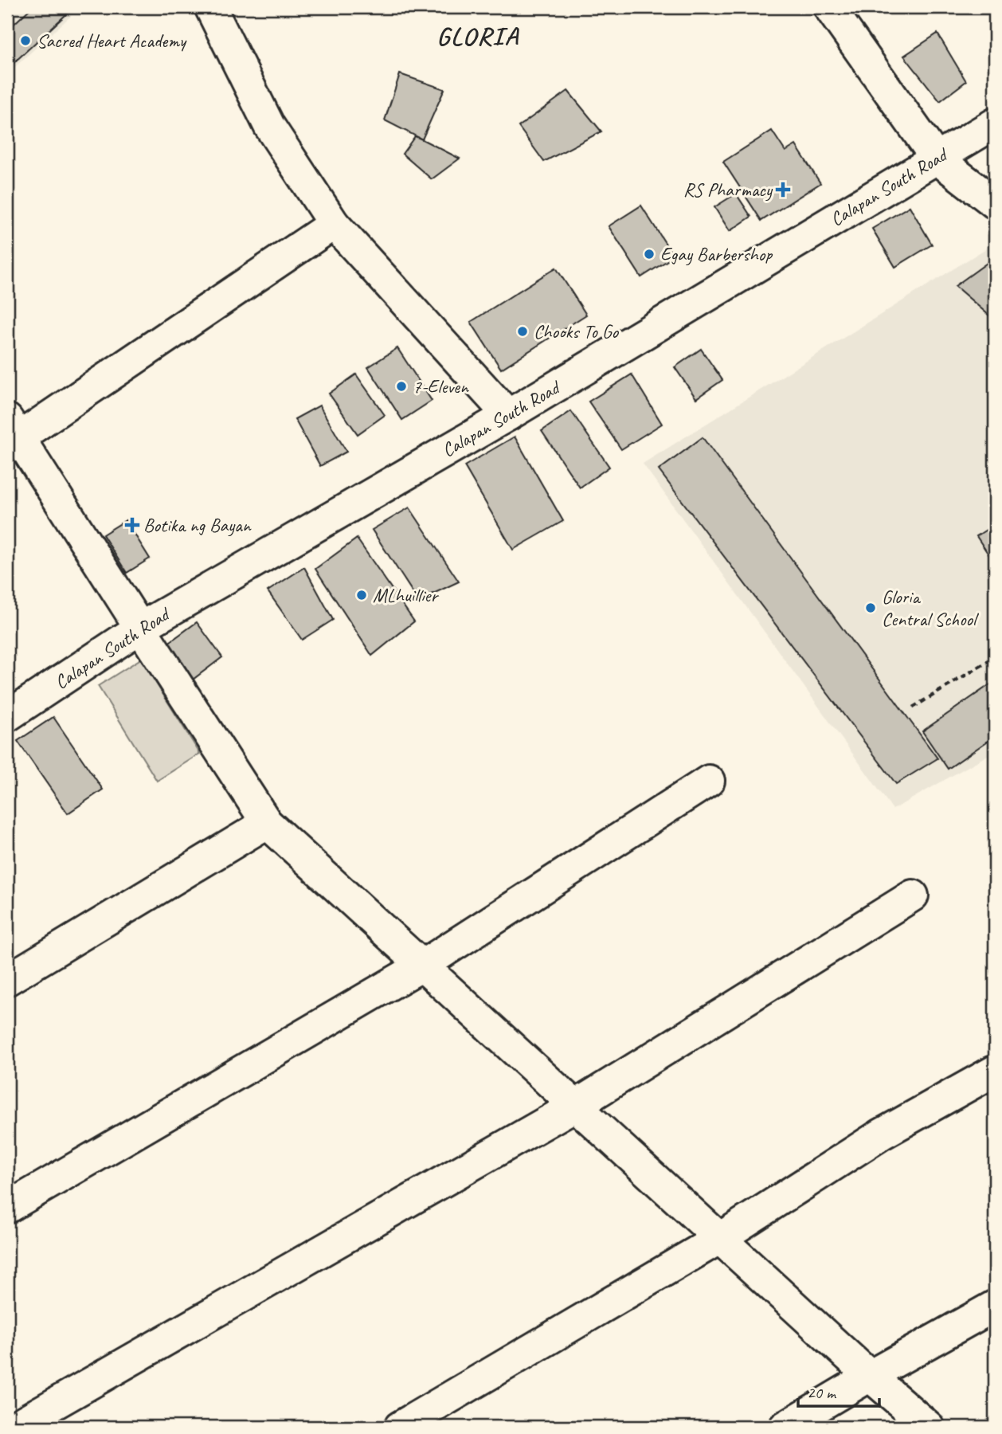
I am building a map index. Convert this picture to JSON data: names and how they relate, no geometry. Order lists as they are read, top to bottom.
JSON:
{
  "streets": {
    "main road": ["Calapan South Road"]
  },
  "districts": ["GLORIA"],
  "places": {
    "other": [
      "Sacred Heart Academy",
      "Egay Barbershop",
      "Chooks To Go",
      "7-Eleven",
      "MLhuillier",
      "Gloria Central School"
    ],
    "health": ["RS Pharmacy", "Botika ng Bayan"]
  },
  "scale_bar": "20 m"
}
